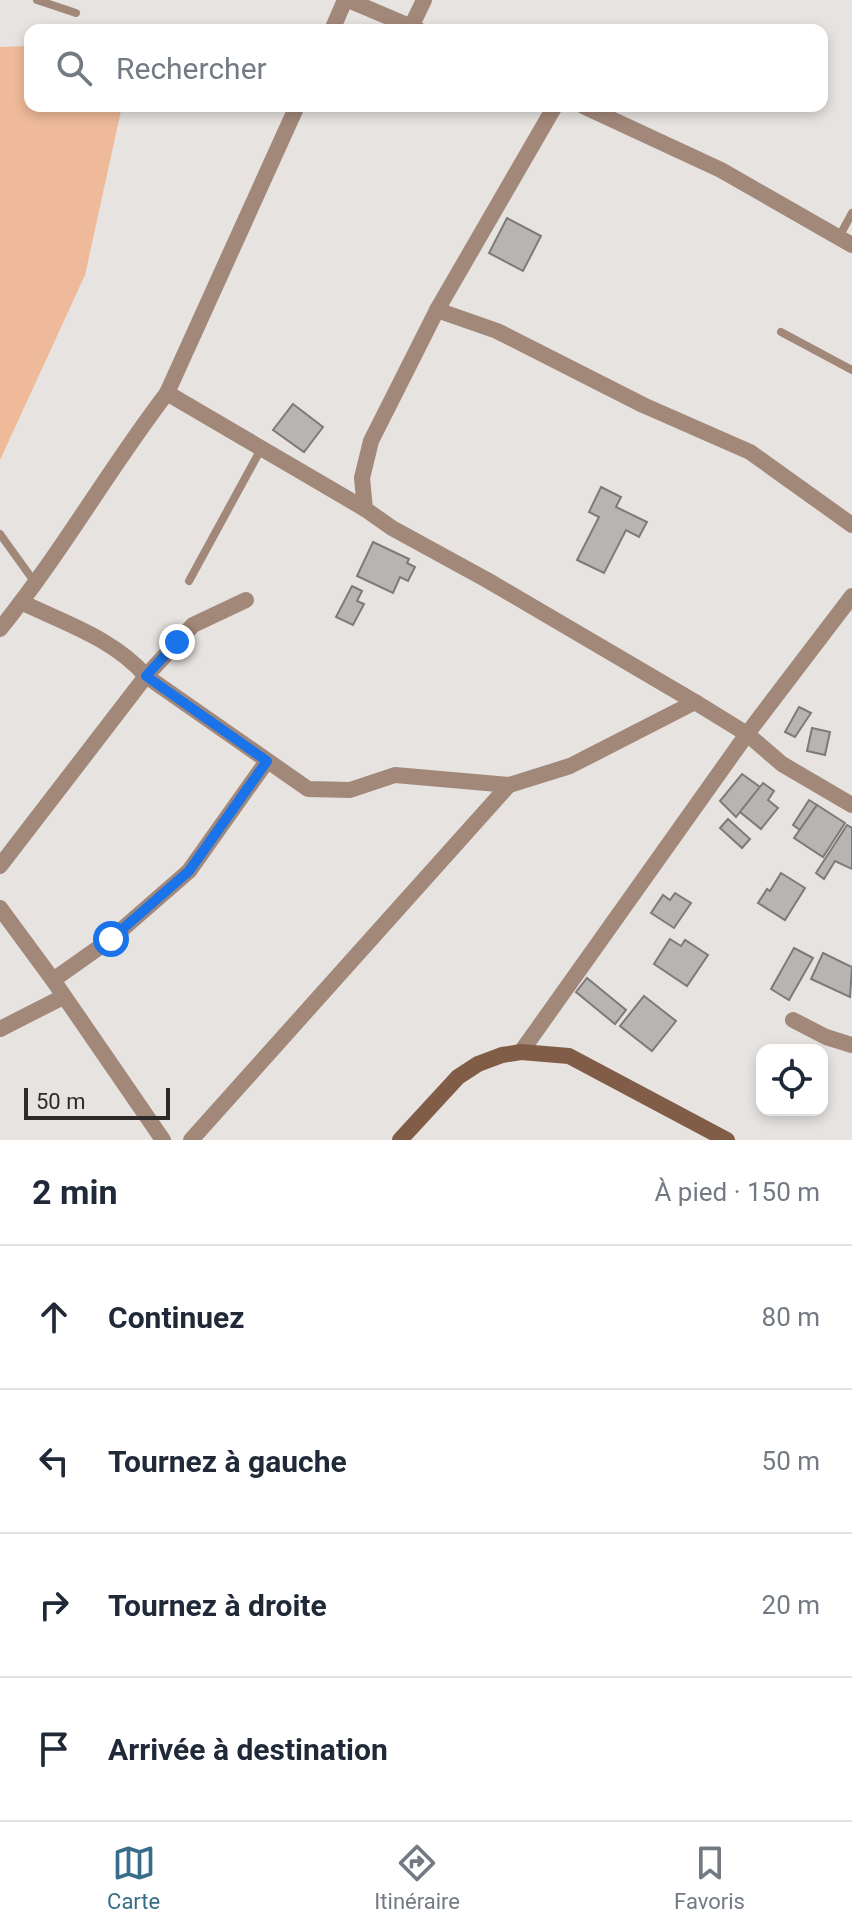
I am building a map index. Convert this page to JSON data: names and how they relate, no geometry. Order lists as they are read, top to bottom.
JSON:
{
  "scale_bar": "50 m",
  "page": {
    "search": "Rechercher",
    "scale": "50 m",
    "heading": ["2 min", "À pied · 150 m"],
    "list": [
      ["Continuez", "80 m"],
      ["Tournez à gauche", "50 m"],
      ["Tournez à droite", "20 m"],
      "Arrivée à destination"
    ],
    "nav": ["Carte", "Itinéraire", "Favoris"]
  }
}
